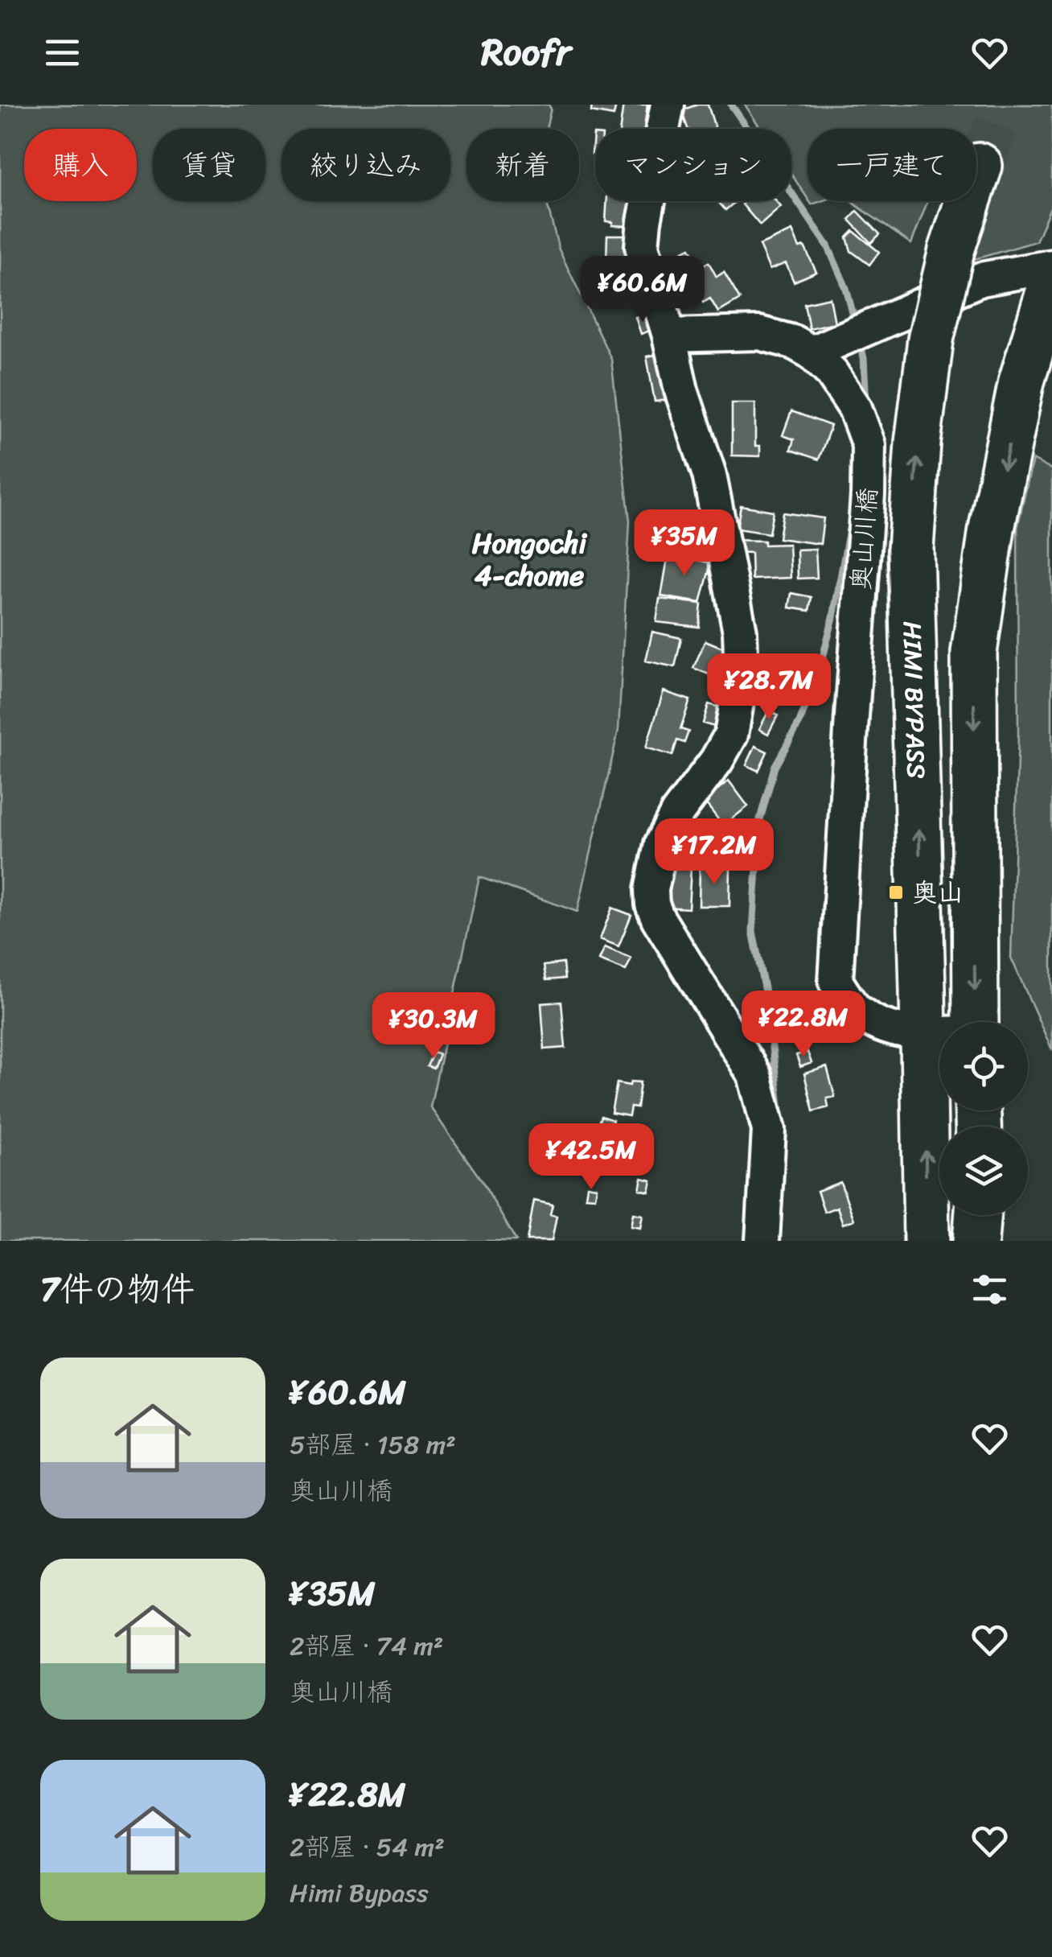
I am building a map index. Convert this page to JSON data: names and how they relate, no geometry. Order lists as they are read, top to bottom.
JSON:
{
  "streets": {
    "highway": ["HIMI BYPASS"],
    "street": ["奥山川橋"]
  },
  "crossings": [
    ["奥山川橋", "HIMI BYPASS"]
  ],
  "districts": ["Hongochi 4-chome"],
  "places": {
    "transit": ["奥山"]
  },
  "page": {
    "header": "Roofr",
    "chip": [
      "購入",
      "賃貸",
      "絞り込み",
      "新着",
      "マンション",
      "一戸建て"
    ],
    "price": [
      "¥60.6M",
      "¥35M",
      "¥28.7M",
      "¥17.2M",
      "¥22.8M",
      "¥30.3M",
      "¥42.5M"
    ],
    "heading": "7件の物件",
    "list": [
      {
        "name": "¥60.6M",
        "note": "5部屋 · 158 m² · 奥山川橋"
      },
      {
        "name": "¥35M",
        "note": "2部屋 · 74 m² · 奥山川橋"
      },
      {
        "name": "¥22.8M",
        "note": "2部屋 · 54 m² · Himi Bypass"
      }
    ]
  }
}
